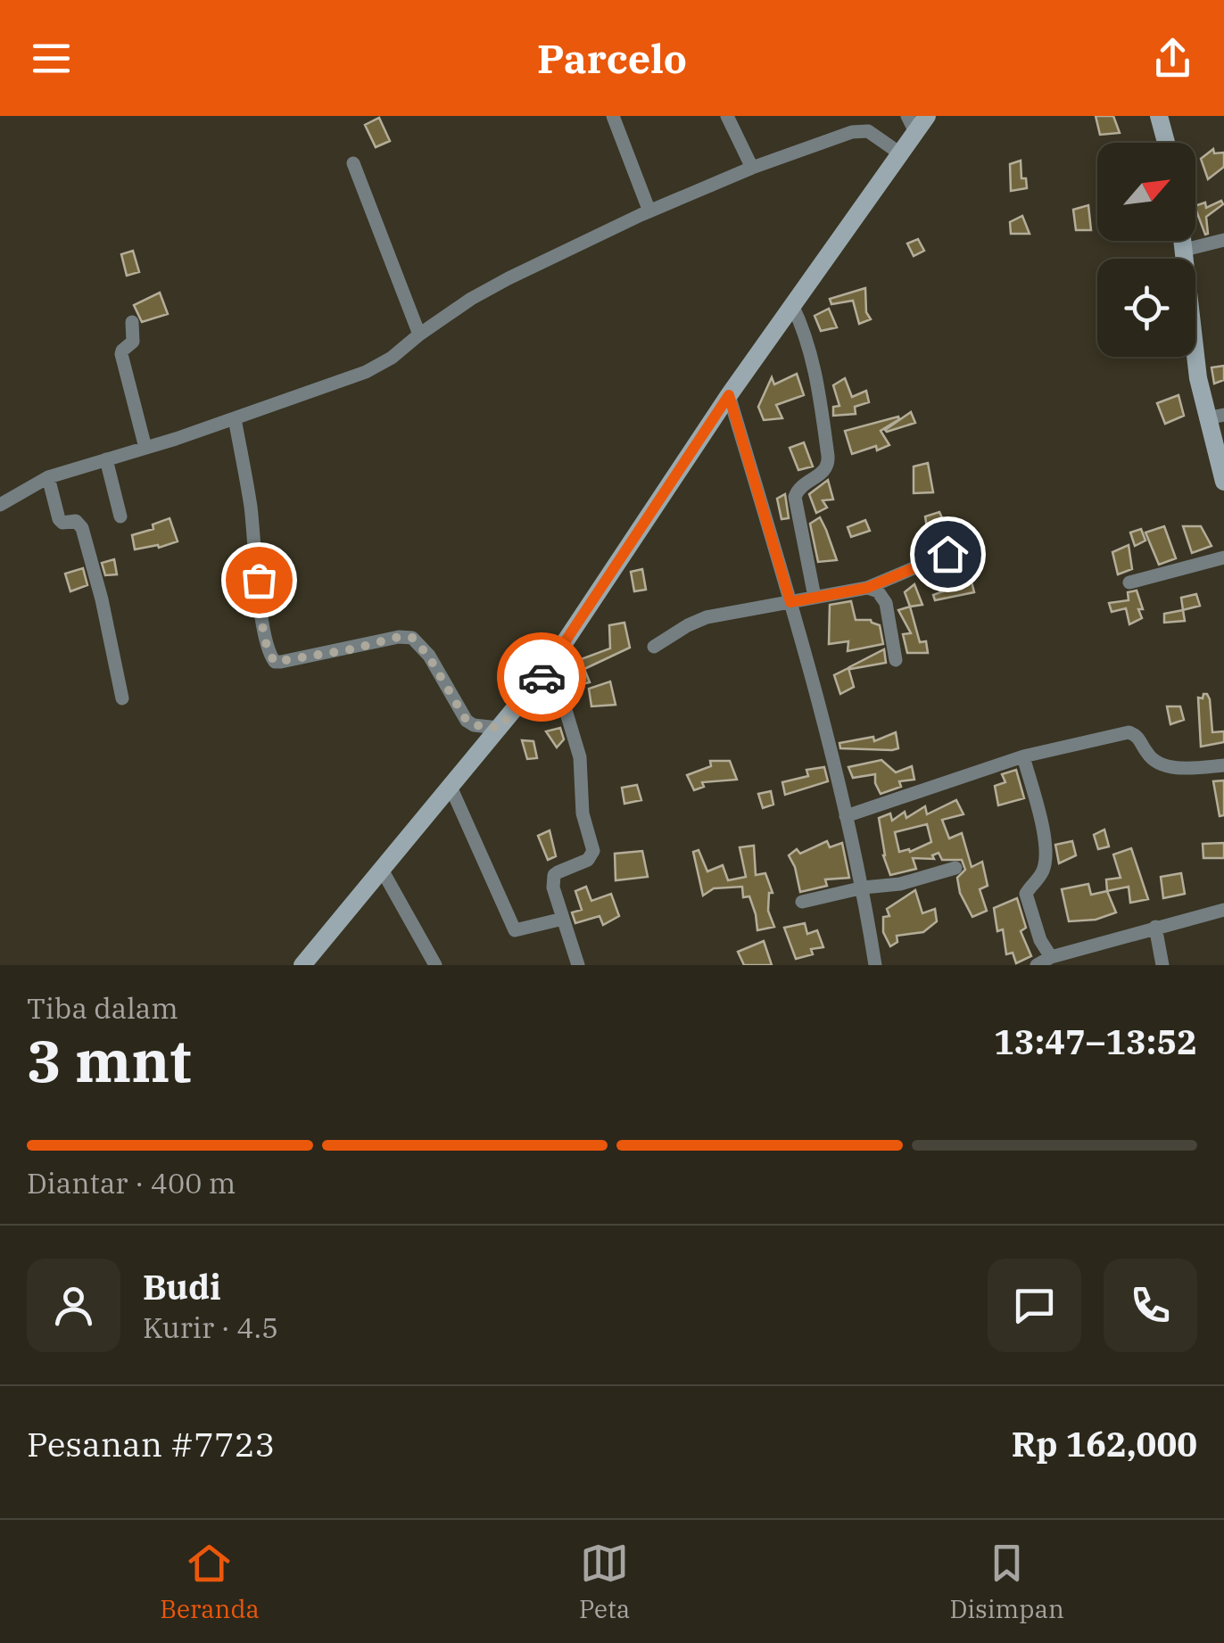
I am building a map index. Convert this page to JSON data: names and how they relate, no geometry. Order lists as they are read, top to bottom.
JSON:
{
  "north": "top right",
  "page": {
    "header": "Parcelo",
    "heading": ["3 mnt", "Tiba dalam", "13:47–13:52"],
    "panel": [
      "Budi",
      "Kurir · 4.5",
      "Pesanan #7723",
      "Rp 162,000"
    ],
    "bar": "Diantar · 400 m",
    "tabs": ["Beranda", "Peta", "Disimpan"]
  }
}
